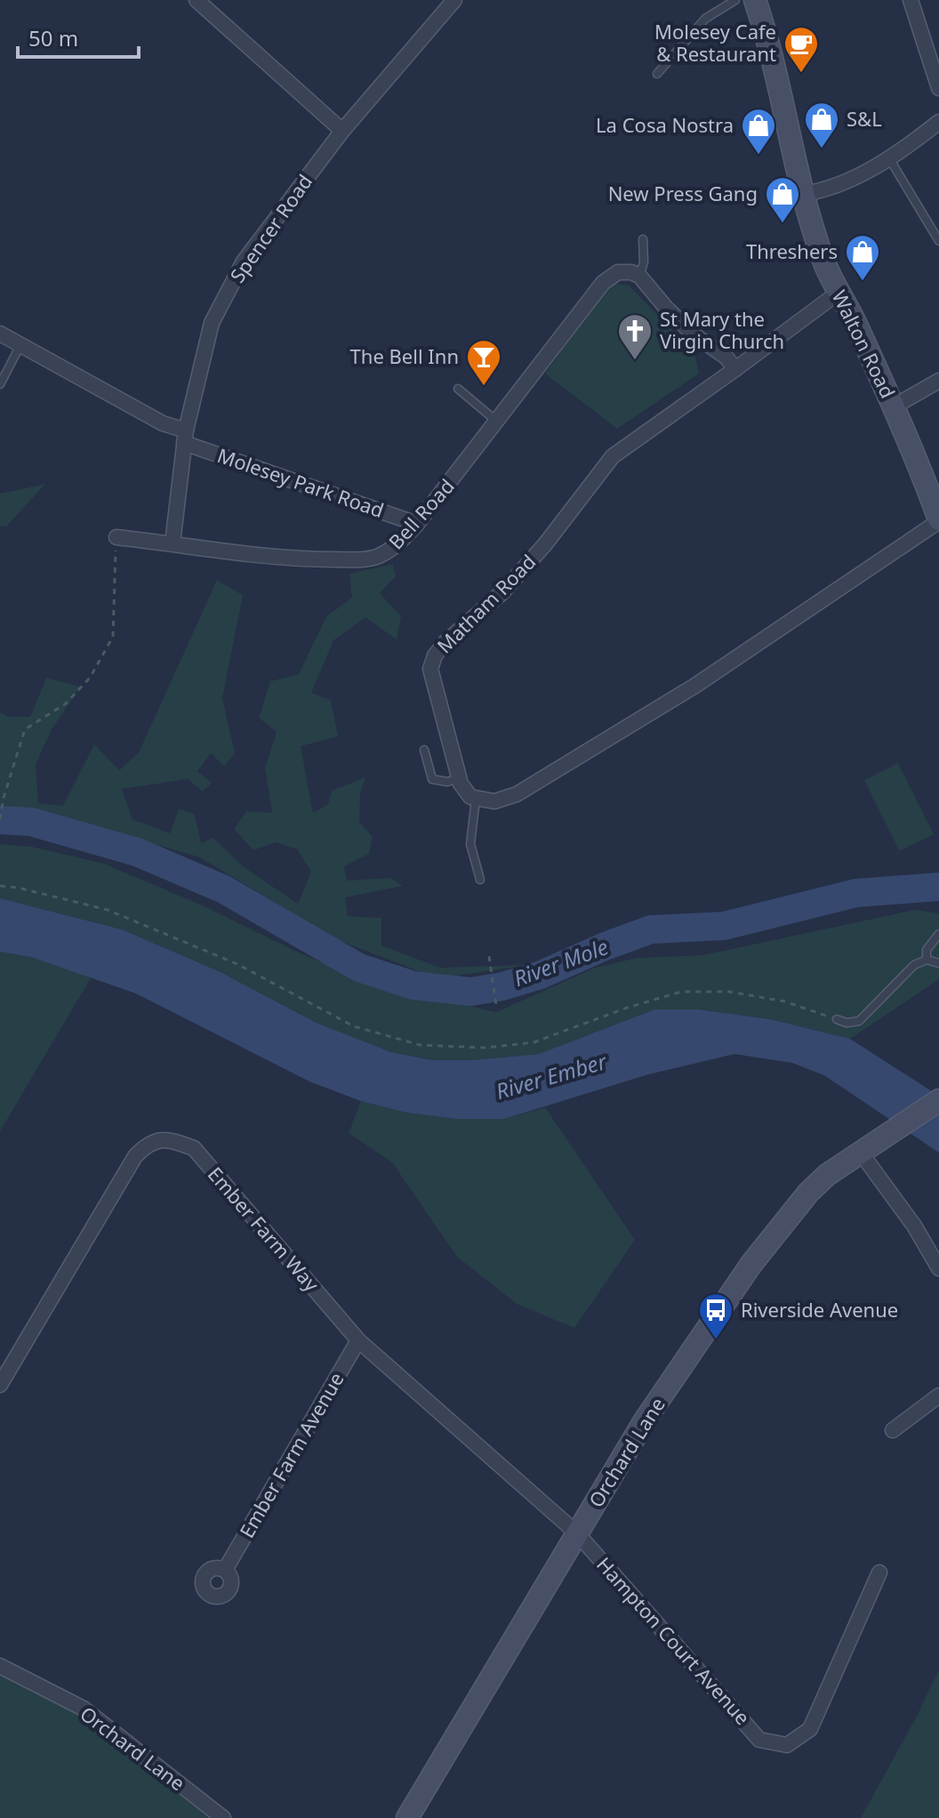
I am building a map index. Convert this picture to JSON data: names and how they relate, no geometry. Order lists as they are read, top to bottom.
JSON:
{
  "streets": {
    "main road": ["Walton Road", "Orchard Lane"],
    "street": [
      "Spencer Road",
      "Molesey Park Road",
      "Bell Road",
      "Matham Road",
      "Ember Farm Way",
      "Ember Farm Avenue",
      "Hampton Court Avenue"
    ]
  },
  "crossings": [
    ["Spencer Road", "Molesey Park Road"],
    ["Spencer Road", "Bell Road"],
    ["Walton Road", "Matham Road"],
    ["Molesey Park Road", "Bell Road"],
    ["Ember Farm Way", "Orchard Lane"],
    ["Ember Farm Way", "Ember Farm Avenue"],
    ["Ember Farm Way", "Hampton Court Avenue"],
    ["Orchard Lane", "Hampton Court Avenue"]
  ],
  "water": ["River Mole", "River Ember"],
  "places": {
    "cafe": ["Molesey Cafe & Restaurant"],
    "shop": [
      "S&L",
      "La Cosa Nostra",
      "New Press Gang",
      "Threshers"
    ],
    "church": ["St Mary the Virgin Church"],
    "bar": ["The Bell Inn"],
    "bus stop": ["Riverside Avenue"]
  },
  "scale_bar": "50 m"
}
